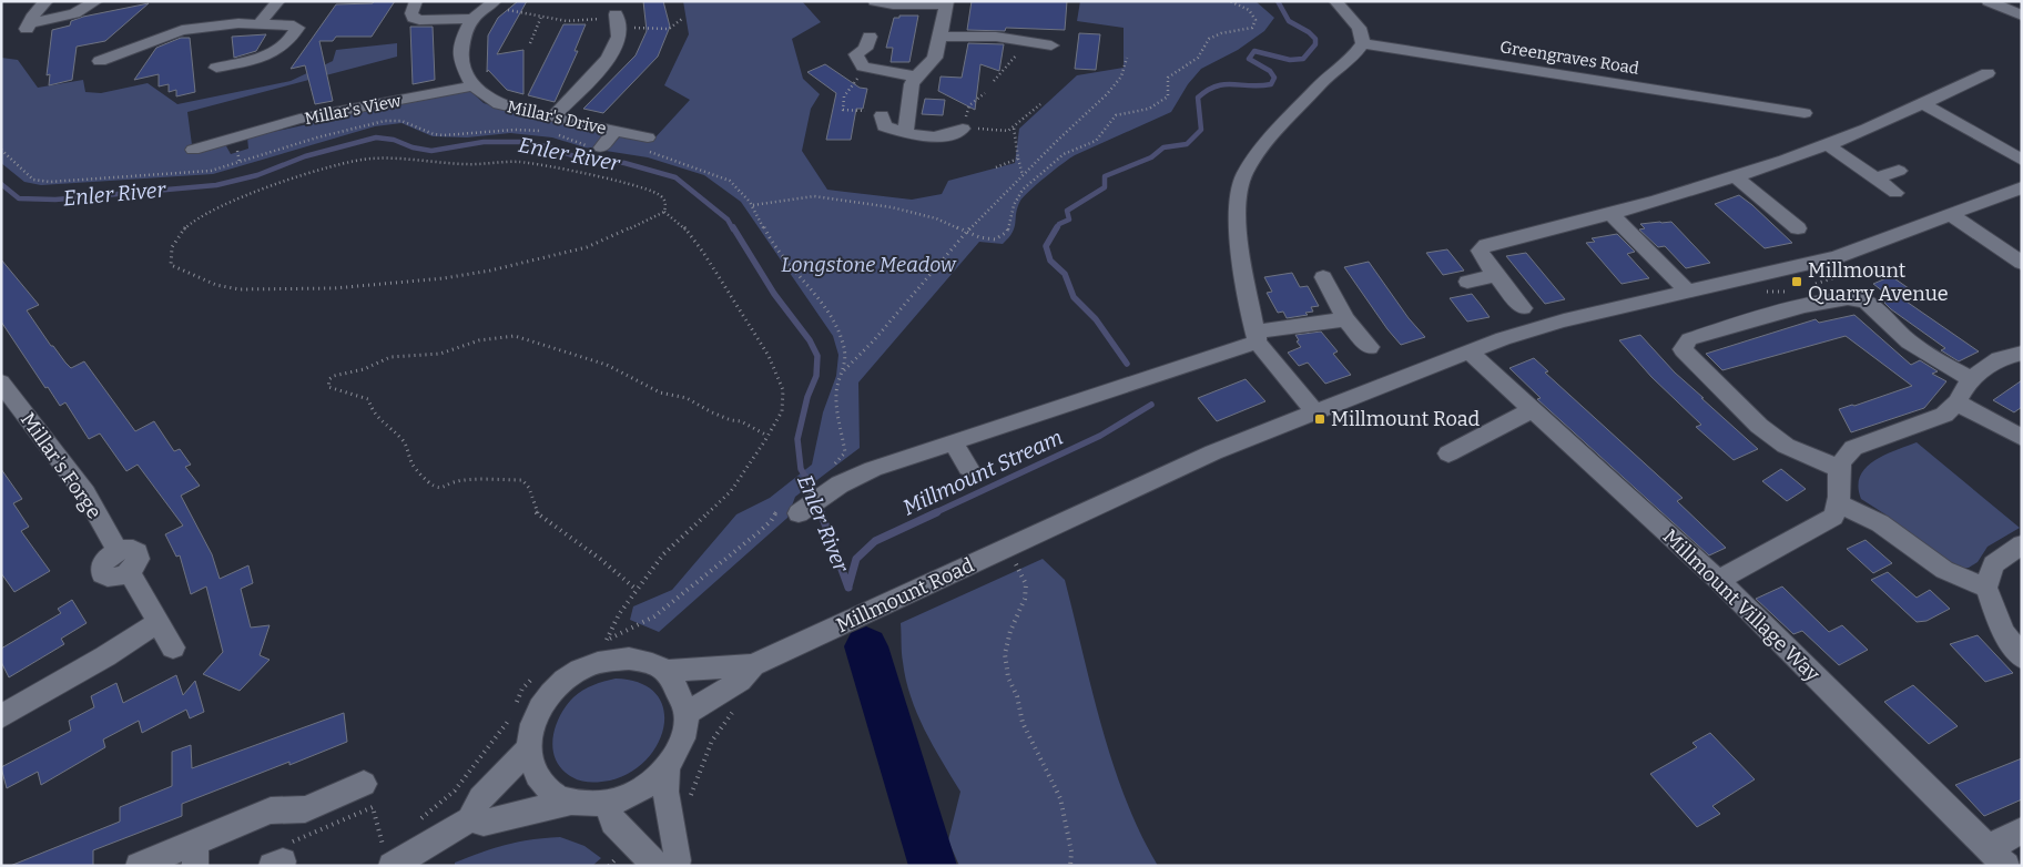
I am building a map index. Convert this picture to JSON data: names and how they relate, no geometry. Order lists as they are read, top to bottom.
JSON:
{
  "streets": {
    "street": [
      "Greengraves Road",
      "Millar's View",
      "Millar's Drive",
      "Millar's Forge",
      "Millmount Road",
      "Millmount Village Way"
    ]
  },
  "crossings": [
    ["Millar's View", "Millar's Drive"],
    ["Millmount Road", "Millmount Village Way"]
  ],
  "water": ["Enler River", "Millmount Stream"],
  "parks": ["Longstone Meadow"],
  "places": {
    "transit": ["Millmount Quarry Avenue", "Millmount Road"]
  }
}
